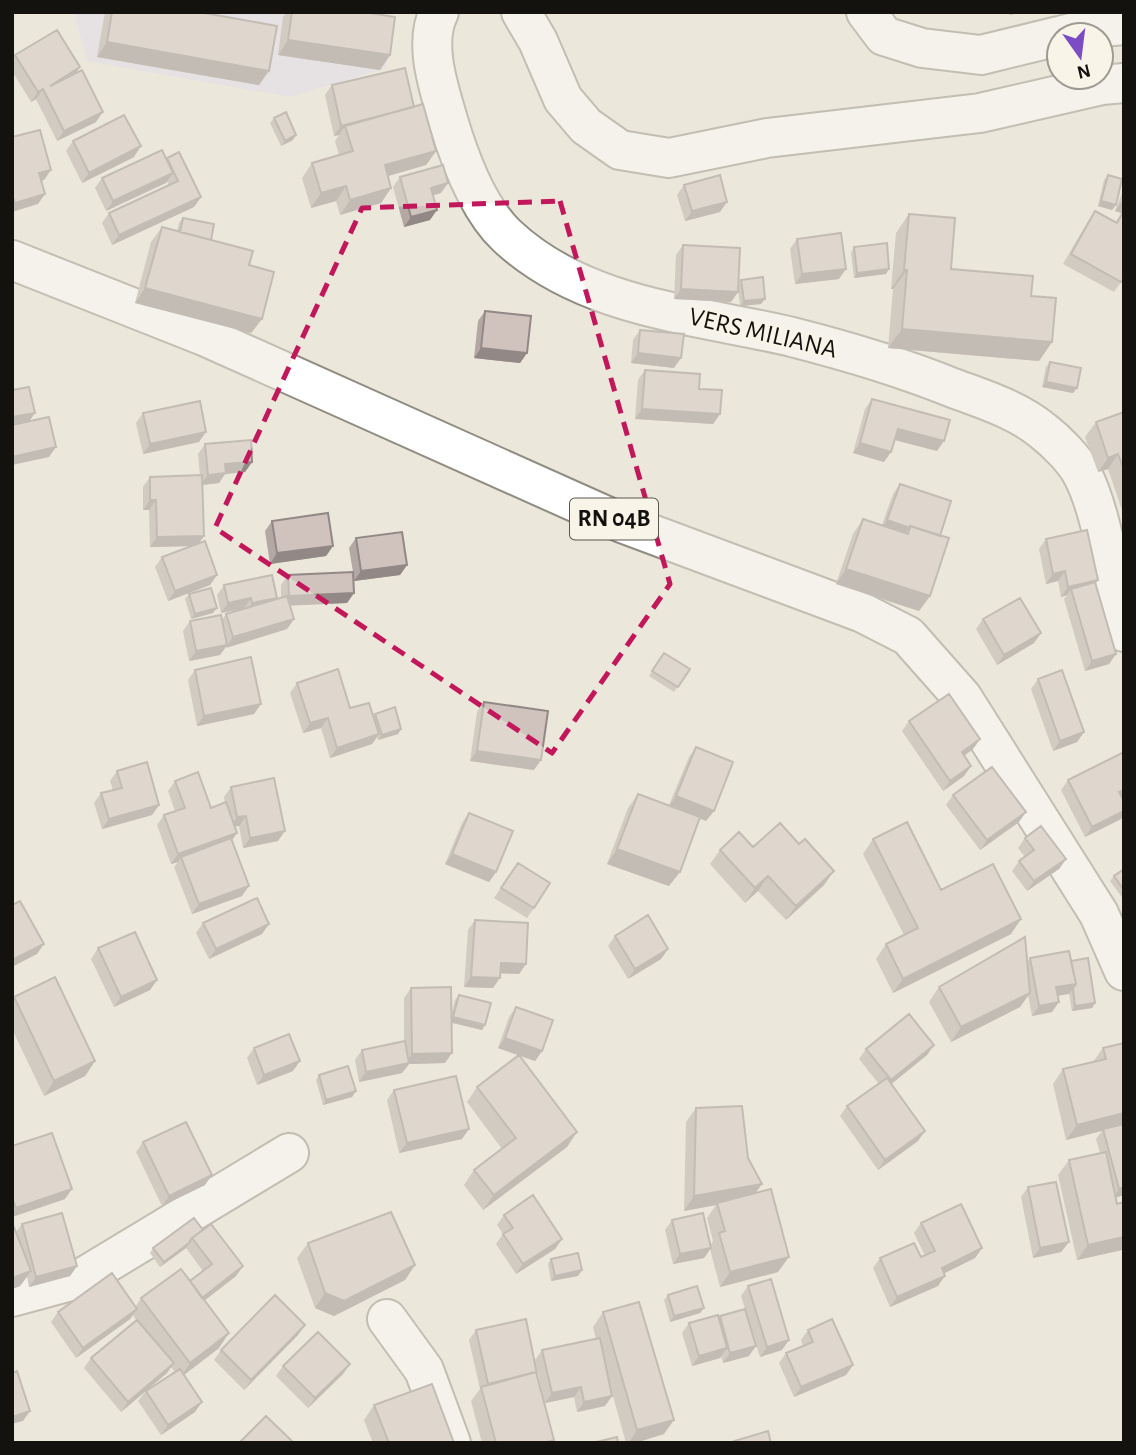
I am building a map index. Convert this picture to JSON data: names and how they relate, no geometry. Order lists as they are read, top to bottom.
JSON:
{
  "streets": {
    "main road": ["VERS MILIANA", "RN 04B"]
  },
  "north": "bottom"
}
